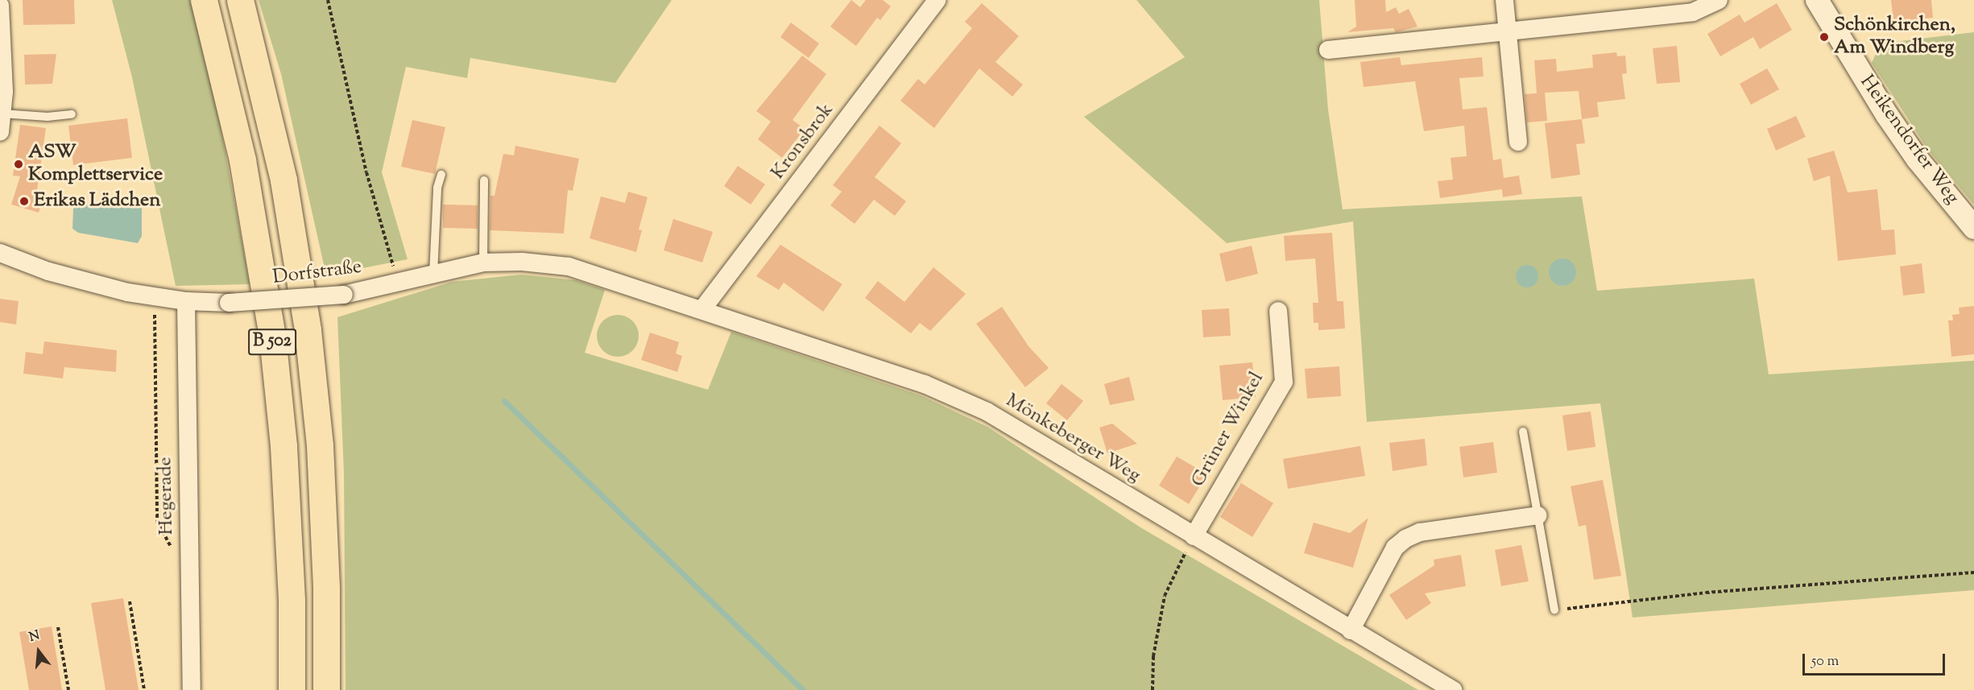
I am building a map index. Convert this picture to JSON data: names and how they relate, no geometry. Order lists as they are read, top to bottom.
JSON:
{
  "streets": {
    "highway": ["B 502"],
    "street": [
      "Heikendorfer Weg",
      "Kronsbrok",
      "Dorfstraße",
      "Grüner Winkel",
      "Mönkeberger Weg",
      "Hegerade"
    ]
  },
  "crossings": [
    ["Kronsbrok", "Mönkeberger Weg"],
    ["Dorfstraße", "Mönkeberger Weg"],
    ["Dorfstraße", "Hegerade"],
    ["Grüner Winkel", "Mönkeberger Weg"]
  ],
  "places": ["Schönkirchen, Am Windberg", "ASW Komplettservice", "Erikas Lädchen"],
  "scale_bar": "50 m",
  "north": "top"
}
